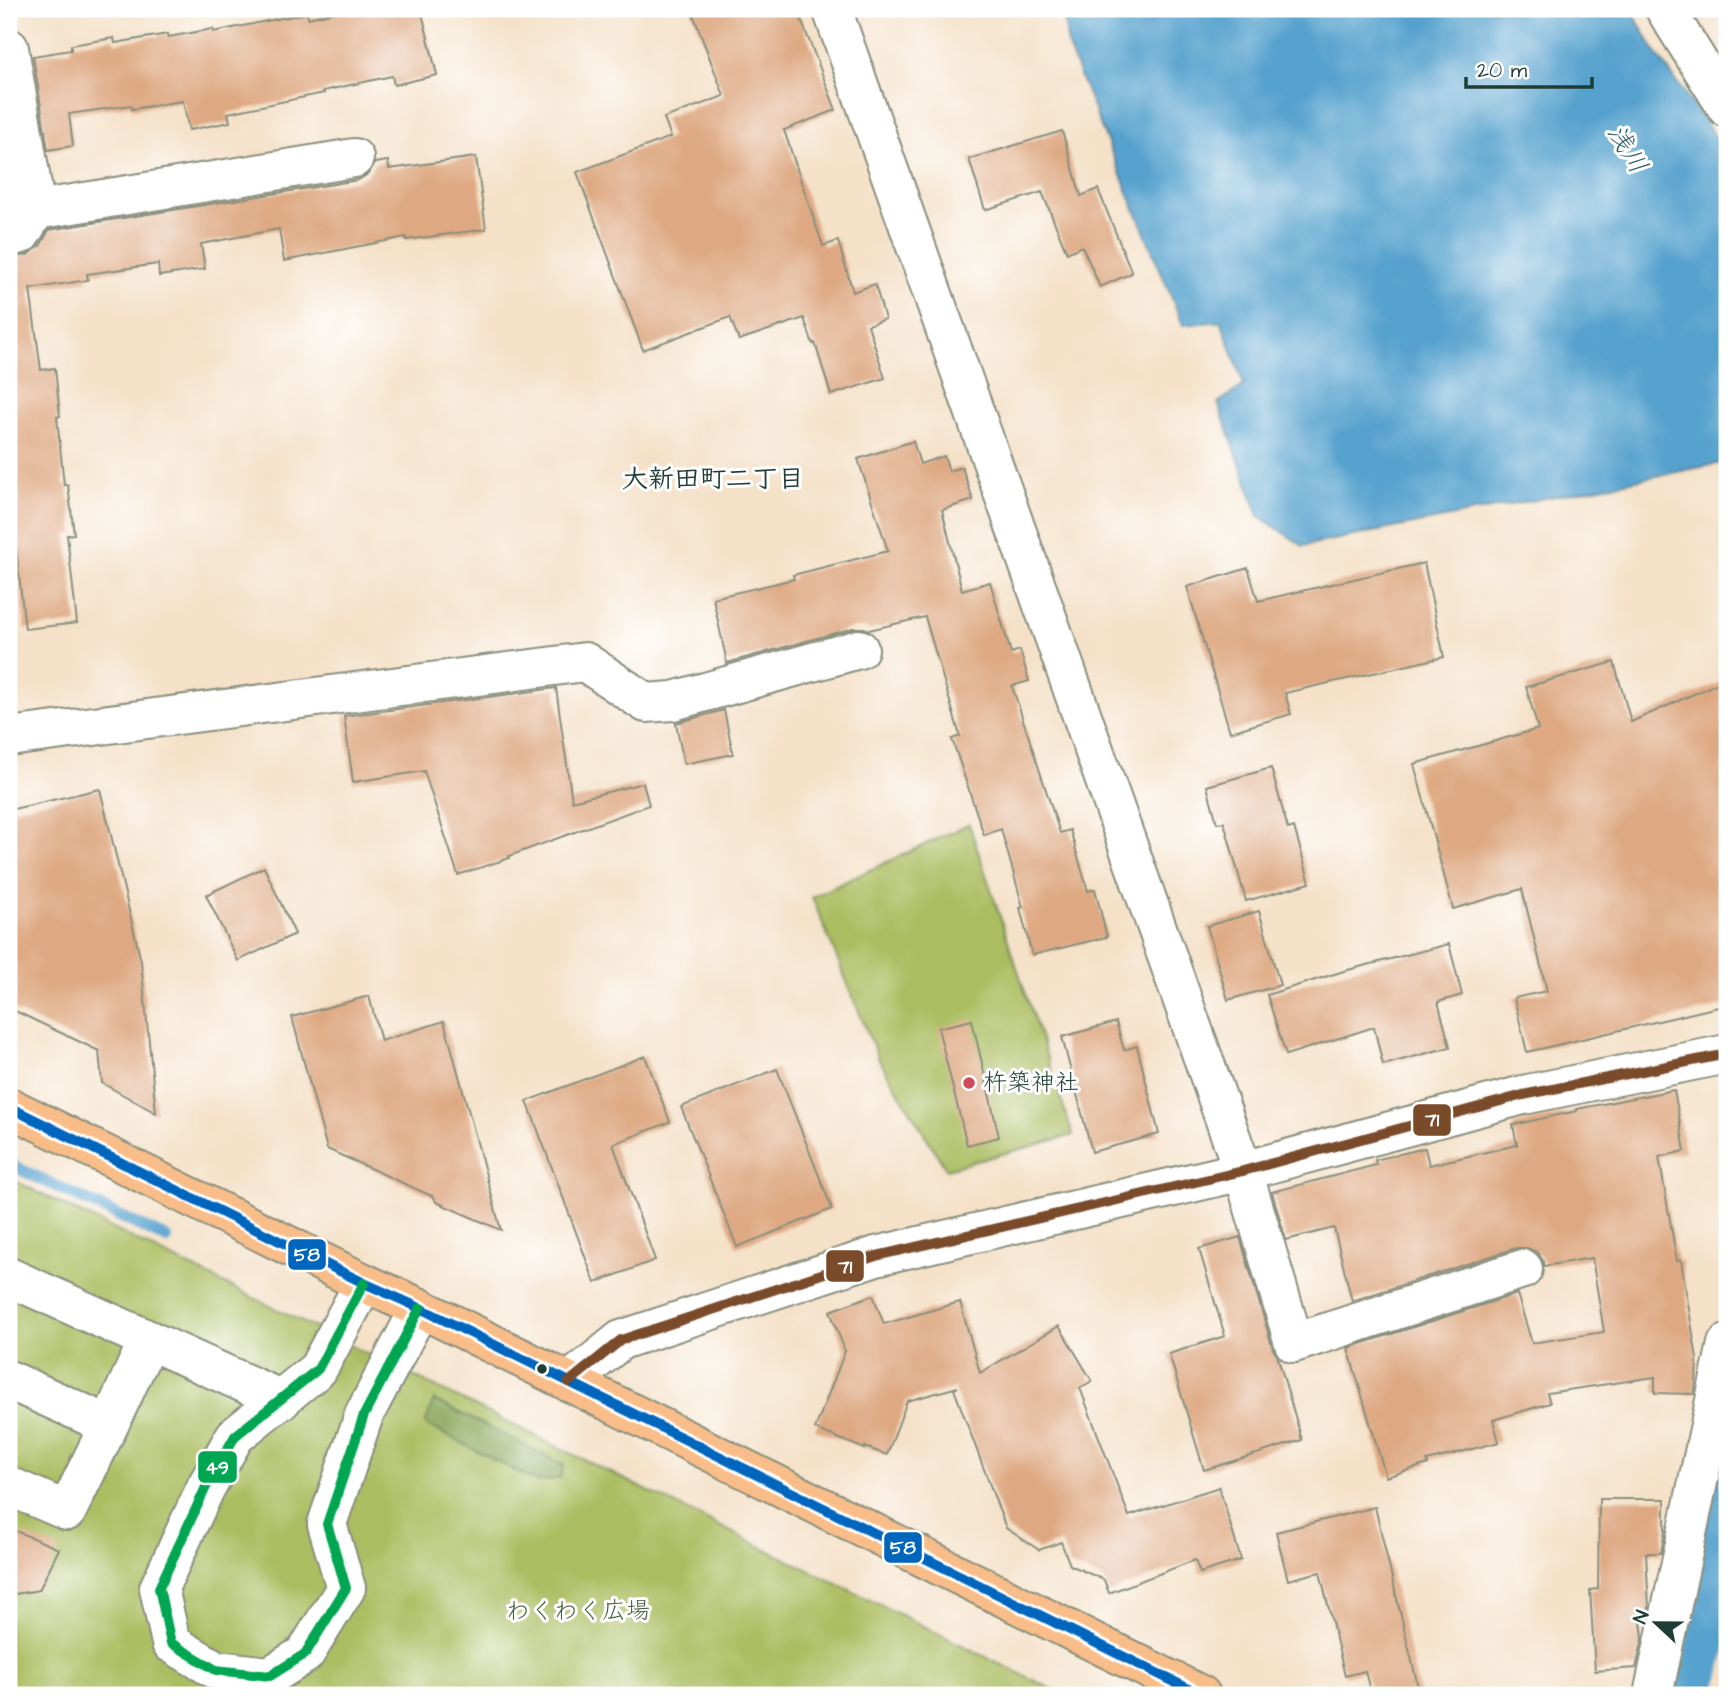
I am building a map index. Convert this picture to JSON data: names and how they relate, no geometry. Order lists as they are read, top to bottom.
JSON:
{
  "districts": ["大新田町二丁目"],
  "water": ["浅川"],
  "parks": ["わくわく広場"],
  "places": ["杵築神社"],
  "lines": ["transit line 71", "transit line 58", "transit line 49"],
  "scale_bar": "20 m",
  "north": "left"
}
